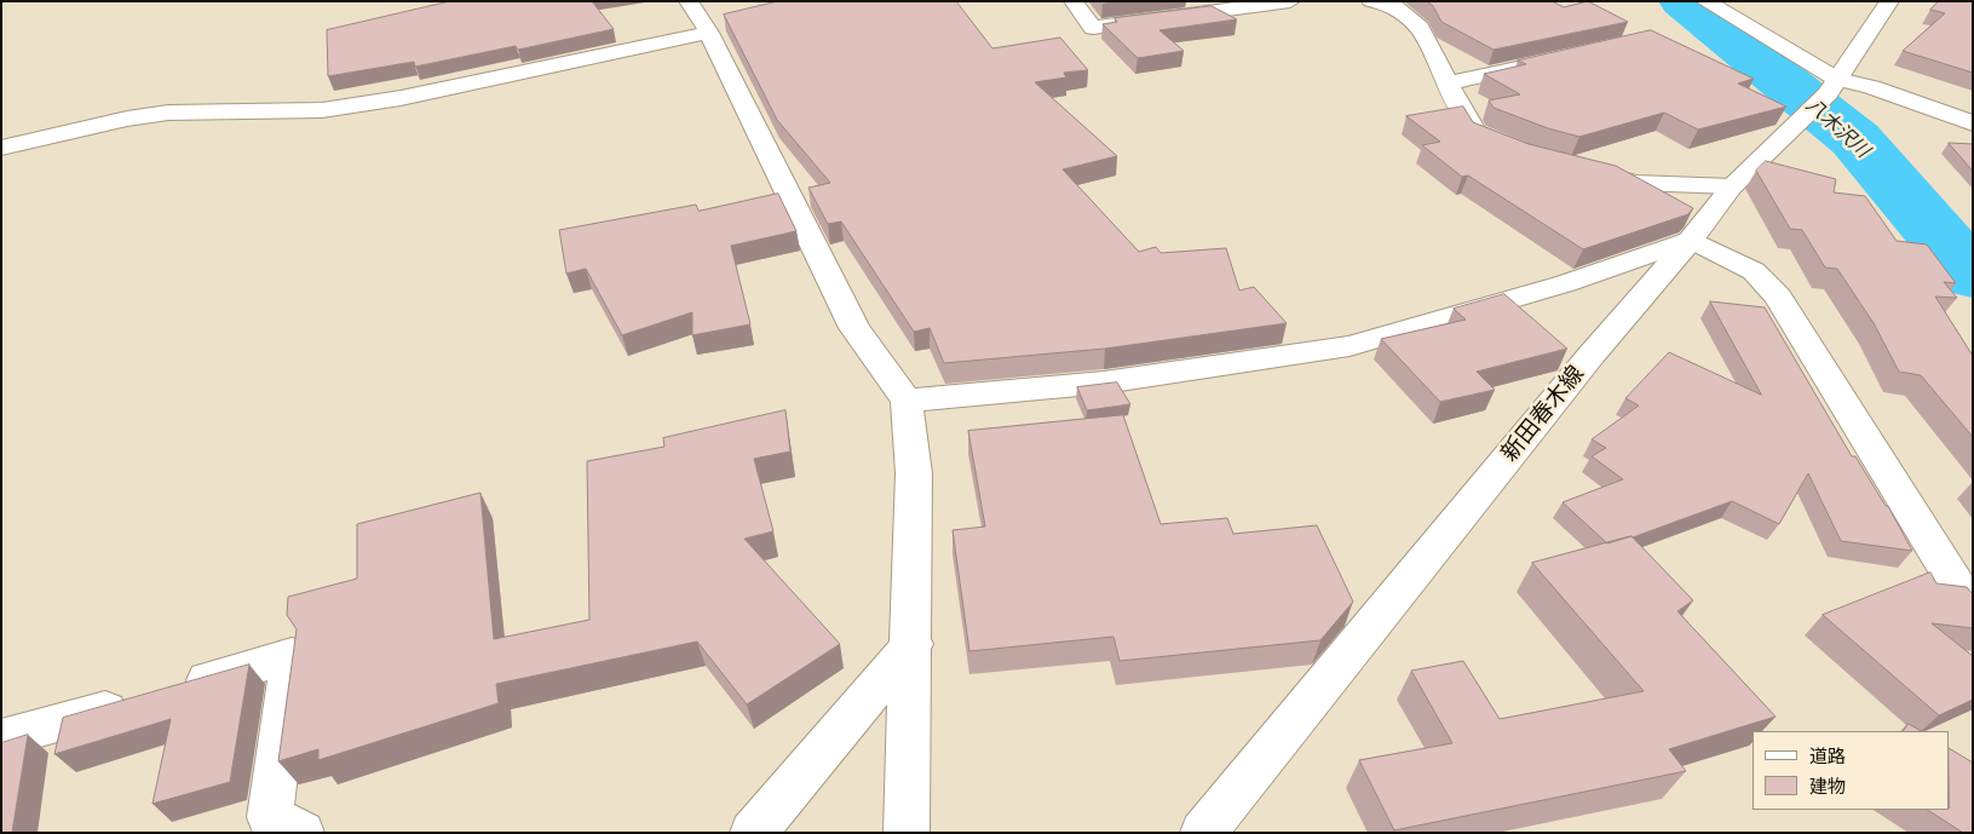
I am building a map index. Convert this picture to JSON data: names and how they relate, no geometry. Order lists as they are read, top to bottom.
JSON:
{
  "streets": {
    "street": ["新田春木線"]
  },
  "water": ["八木沢川"],
  "legend": ["道路", "建物"]
}
